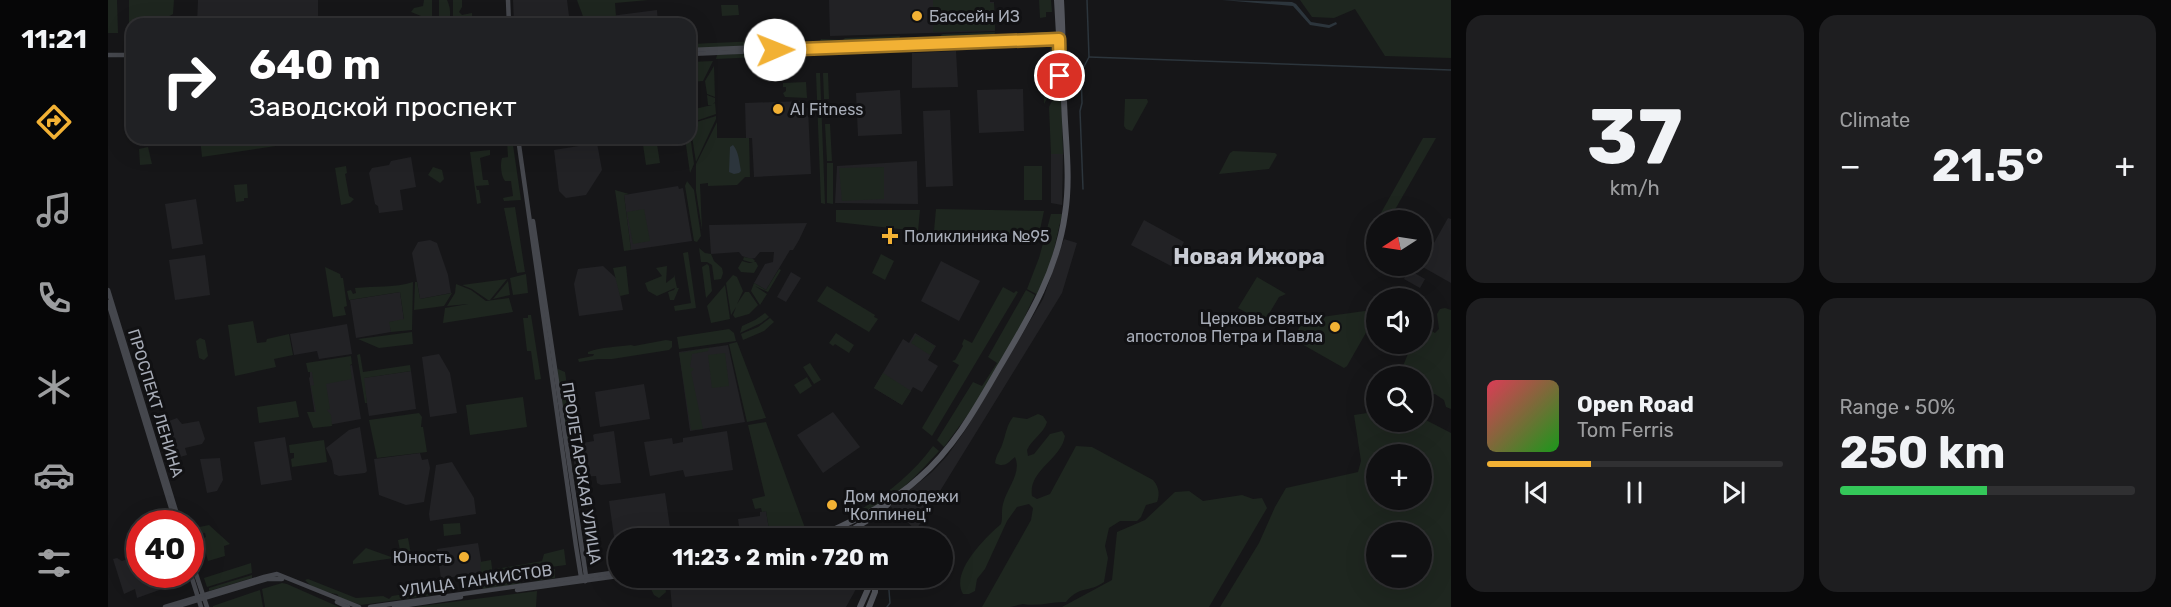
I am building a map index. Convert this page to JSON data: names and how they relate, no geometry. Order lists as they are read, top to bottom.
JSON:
{
  "streets": {
    "main road": ["ПРОСПЕКТ ЛЕНИНА", "ПРОЛЕТАРСКАЯ УЛИЦА", "УЛИЦА ТАНКИСТОВ"]
  },
  "crossings": [
    ["ПРОЛЕТАРСКАЯ УЛИЦА", "УЛИЦА ТАНКИСТОВ"]
  ],
  "districts": ["Новая Ижора"],
  "places": {
    "other": [
      "Бассейн ИЗ",
      "AI Fitness",
      "Церковь святых апостолов Петра и Павла",
      "Дом молодежи \"Колпинец\"",
      "Юность"
    ],
    "health": ["Поликлиника №95"]
  },
  "north": "left",
  "page": {
    "tabs": "11:21",
    "tile": [
      ["37", "km/h"],
      "Climate",
      ["Range · 50%", "250 km"]
    ],
    "turn": ["640 m", "Заводской проспект"],
    "heat": ["−", "21.5°", "+"],
    "map_buttons": ["+", "−"],
    "song": ["Open Road", "Tom Ferris"],
    "limit": "40",
    "trip": "11:23 · 2 min · 720 m"
  }
}
